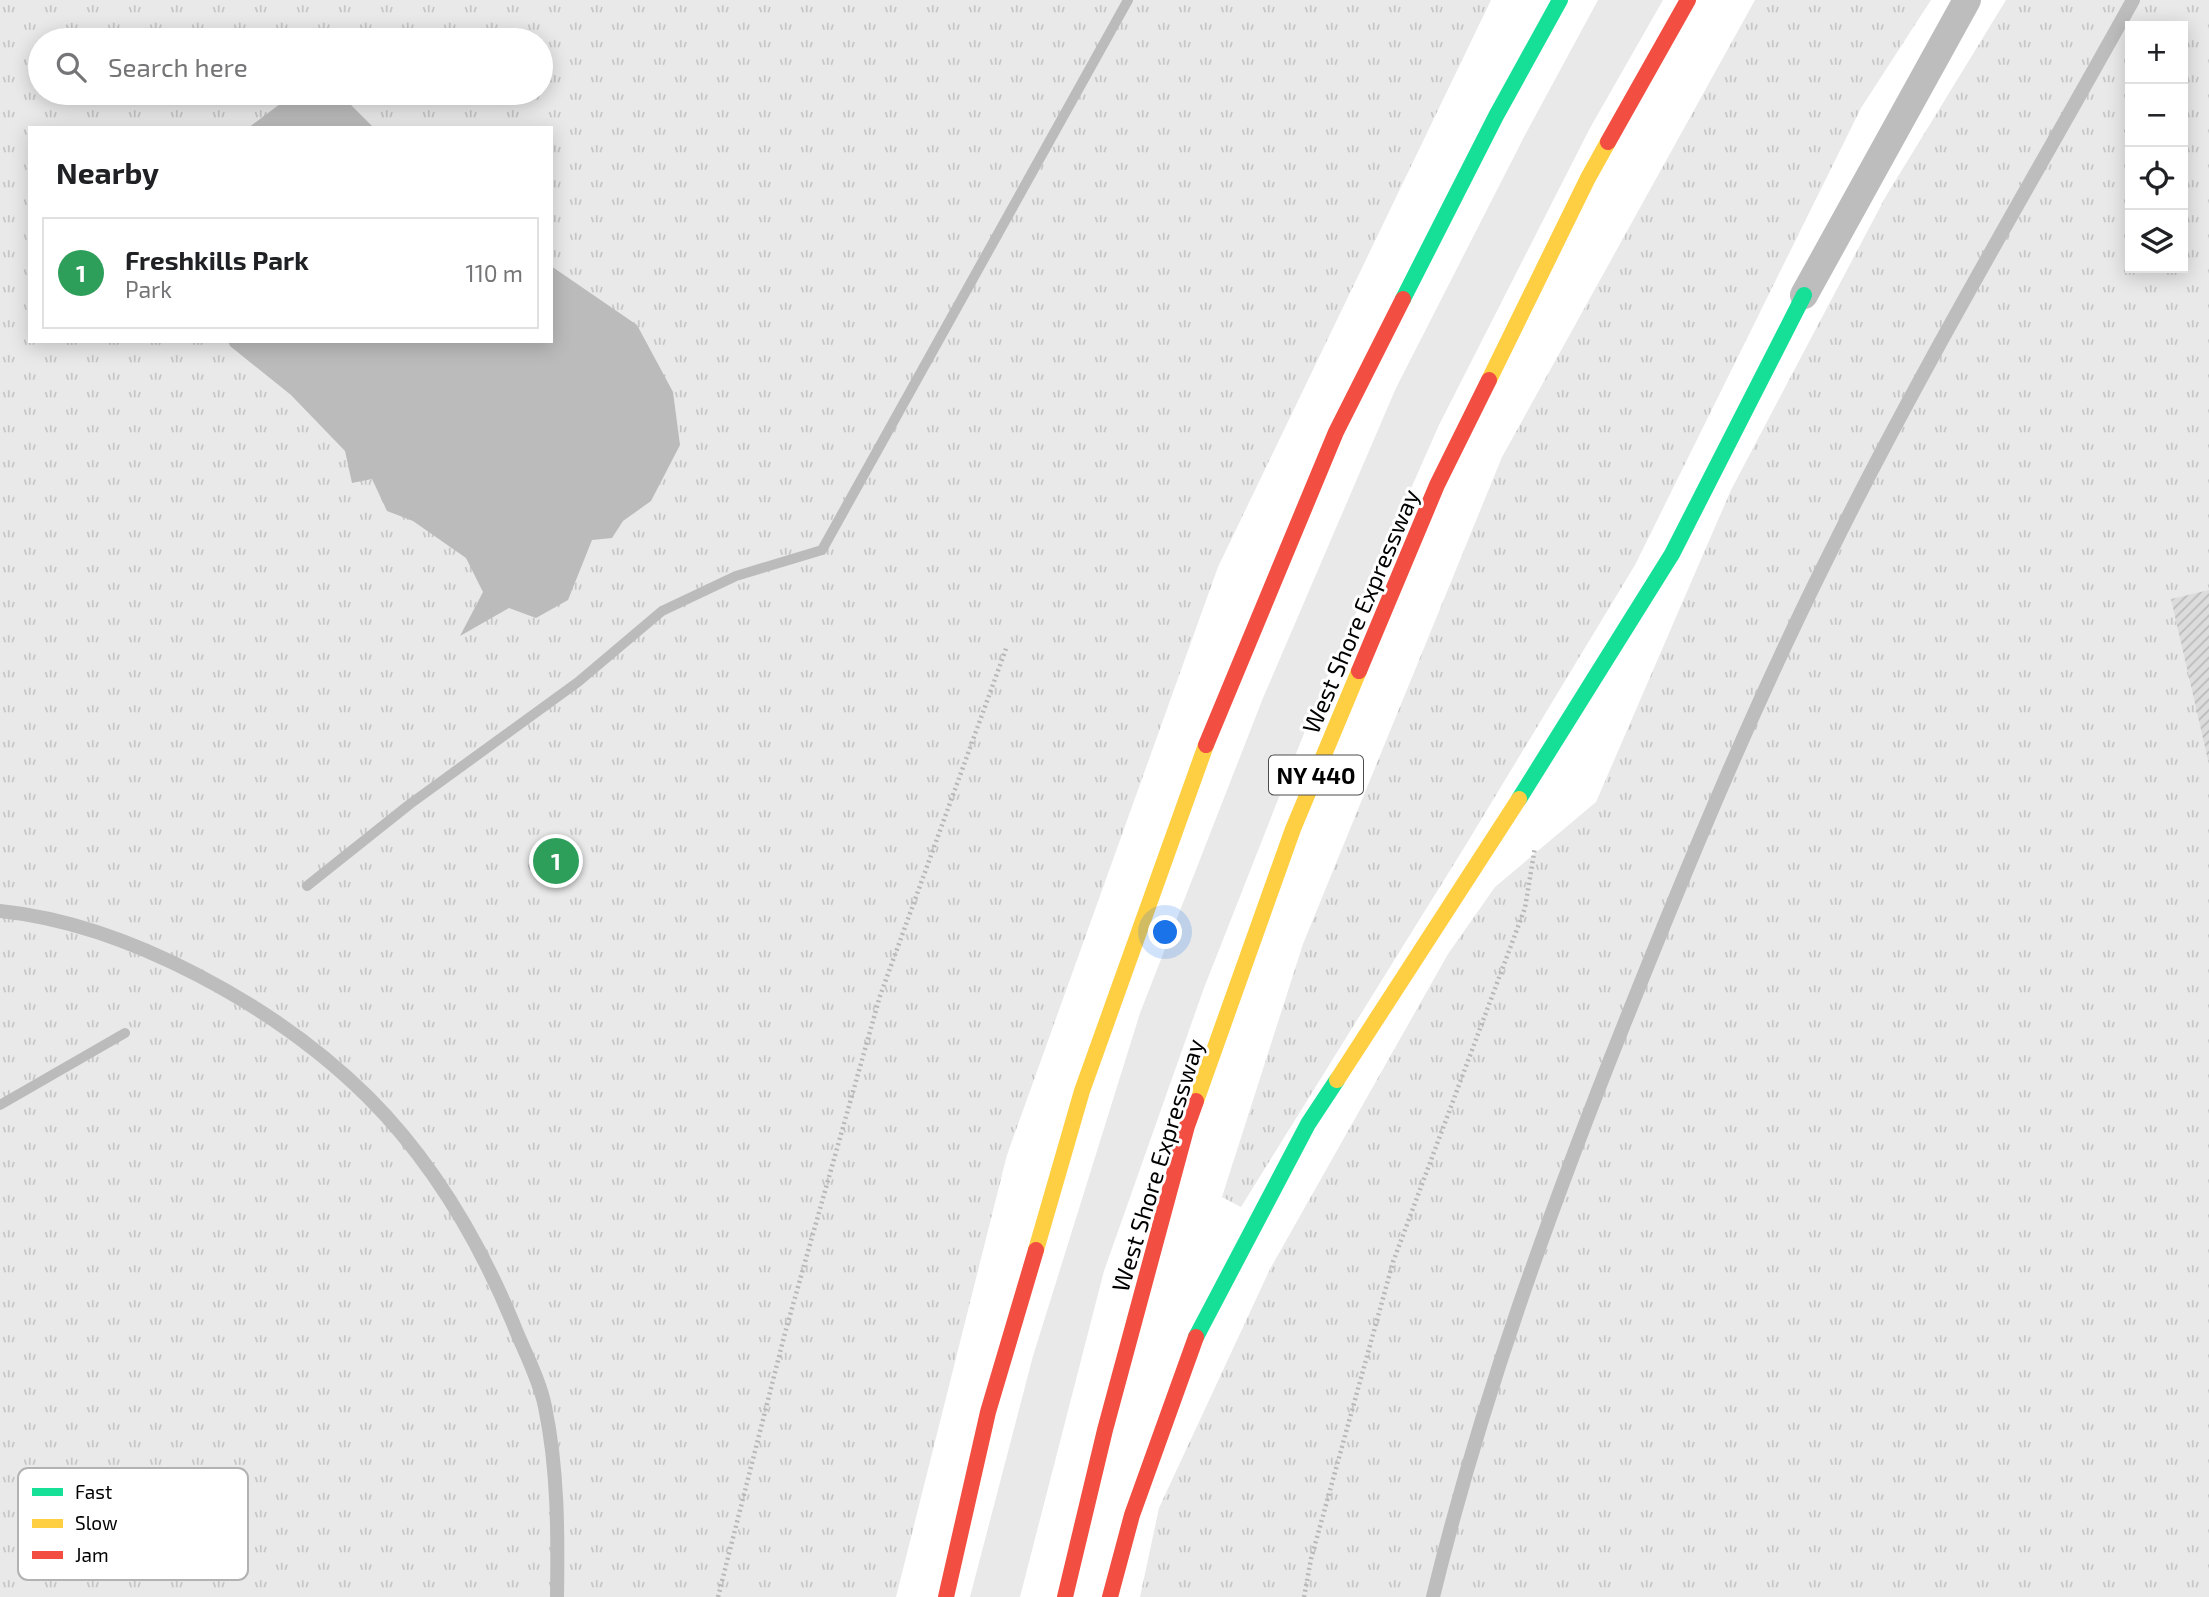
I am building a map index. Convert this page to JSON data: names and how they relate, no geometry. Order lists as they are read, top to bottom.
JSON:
{
  "streets": {
    "highway": ["West Shore Expressway", "NY 440"]
  },
  "legend": ["Fast", "Slow", "Jam"],
  "page": {
    "map_buttons": ["+", "−"],
    "search": "Search here",
    "heading": "Nearby",
    "list": [
      {
        "mark": "1",
        "name": "Freshkills Park",
        "note": "Park",
        "value": "110 m"
      }
    ],
    "pins": "1"
  }
}
